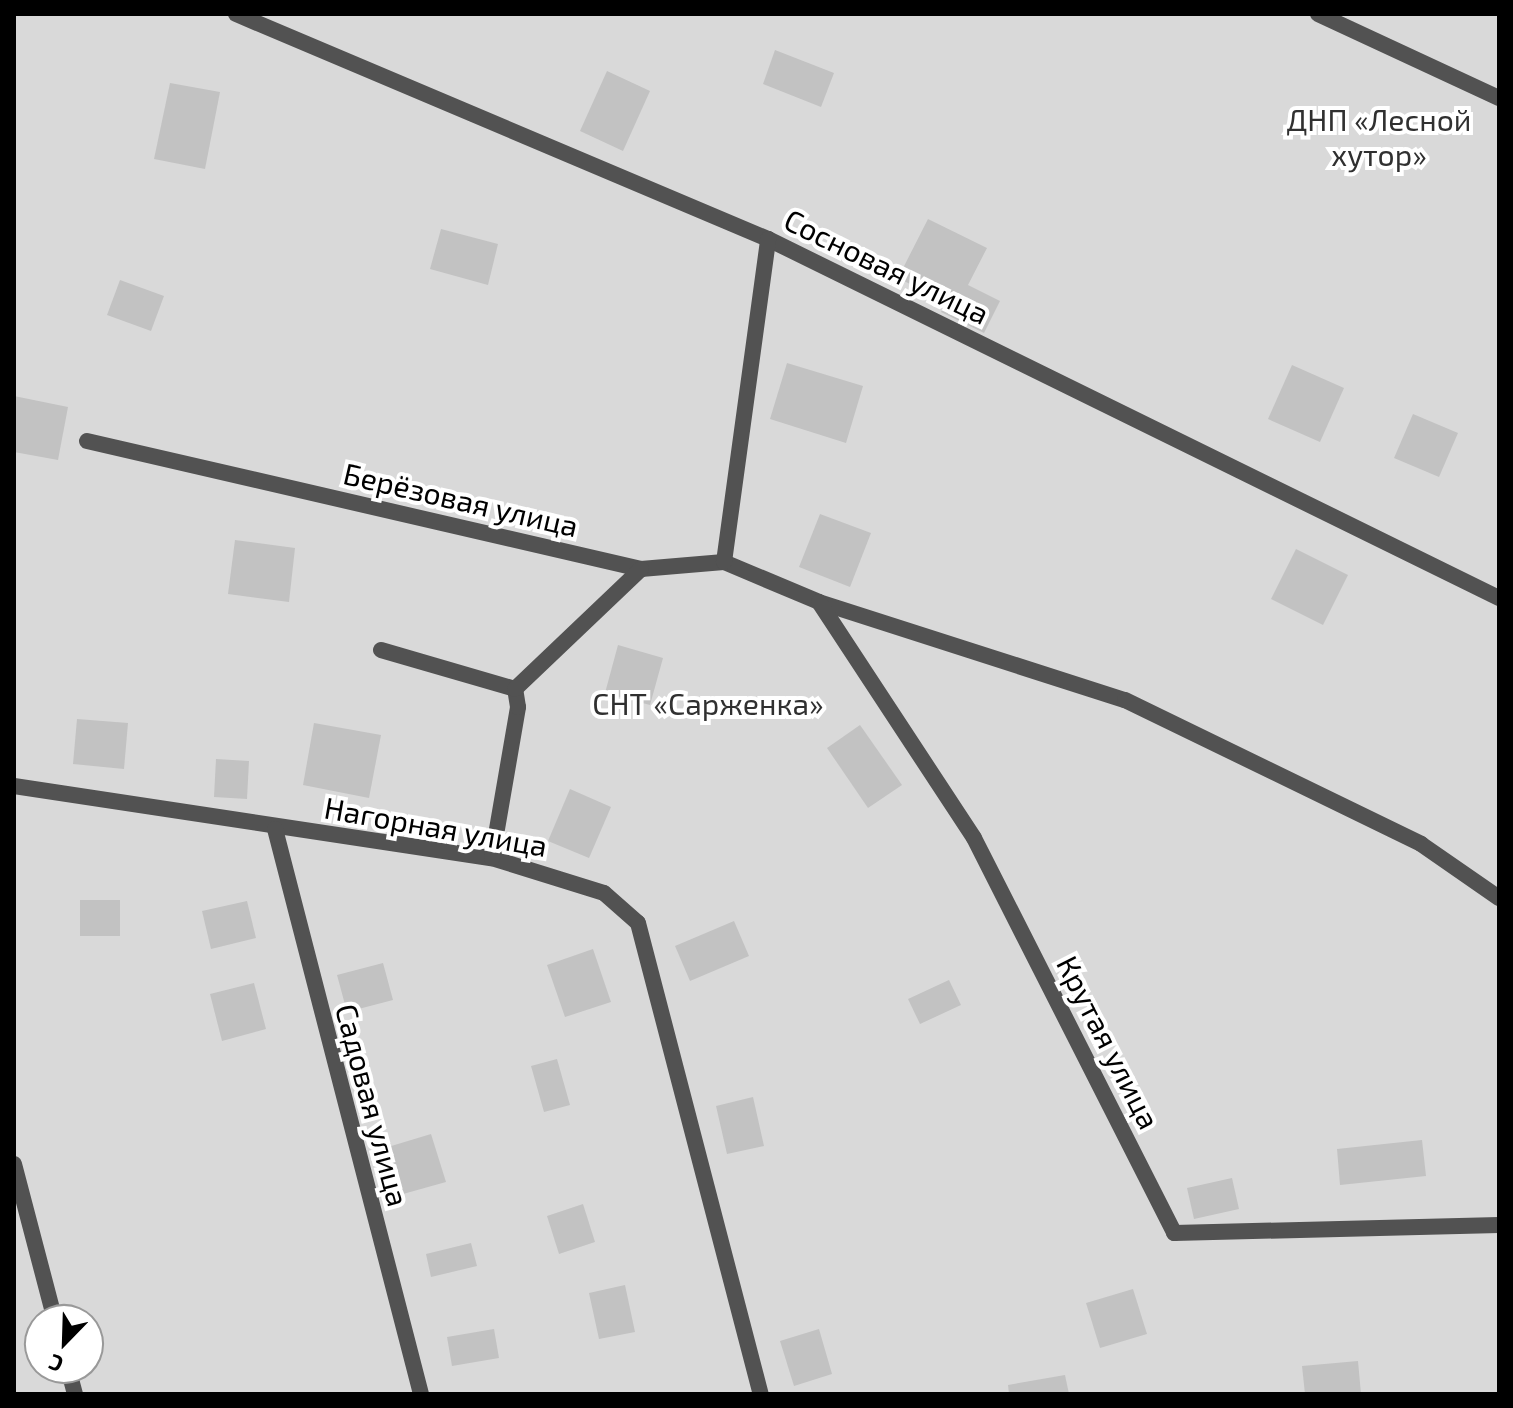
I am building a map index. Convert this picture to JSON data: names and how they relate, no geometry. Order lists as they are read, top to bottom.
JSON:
{
  "streets": {
    "street": [
      "Сосновая улица",
      "Берёзовая улица",
      "Нагорная улица",
      "Крутая улица",
      "Садовая улица"
    ]
  },
  "crossings": [
    ["Берёзовая улица", "Крутая улица"],
    ["Нагорная улица", "Садовая улица"]
  ],
  "parks": ["ДНП «Лесной хутор»", "СНТ «Сарженка»"],
  "north": "bottom left"
}
